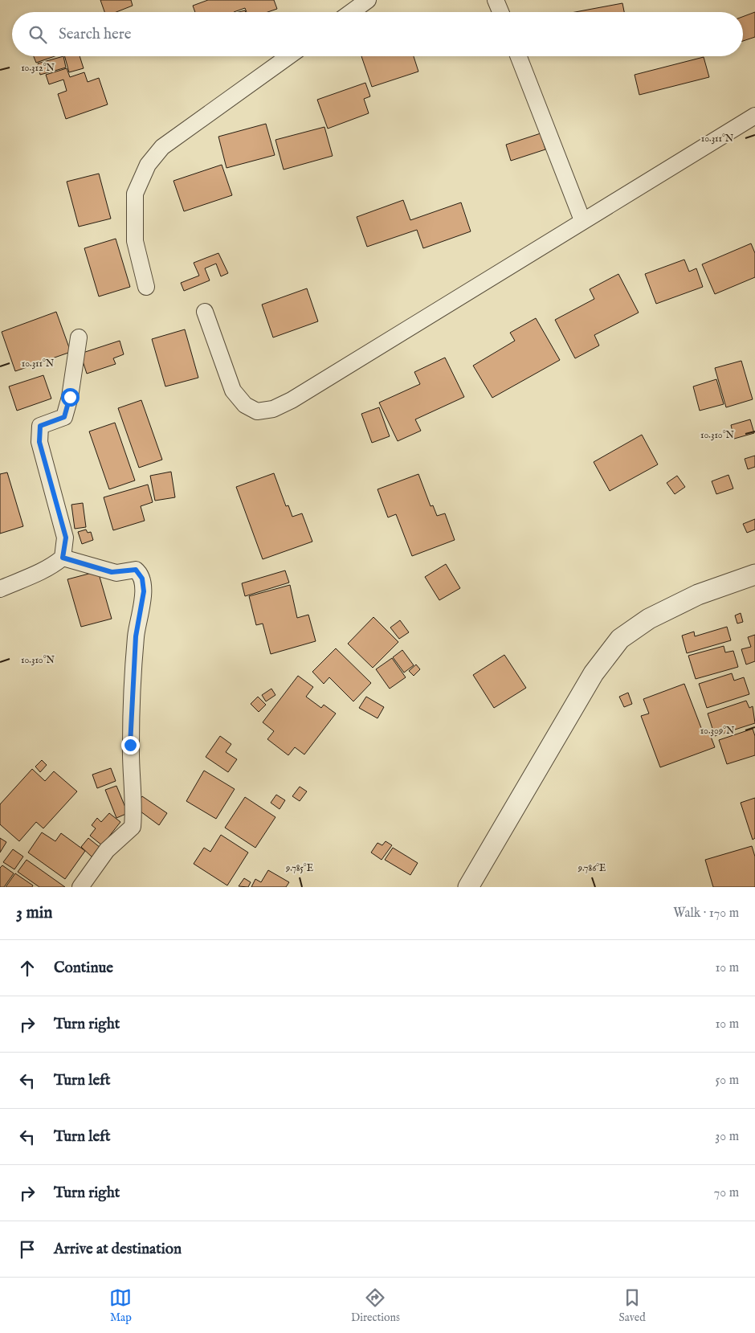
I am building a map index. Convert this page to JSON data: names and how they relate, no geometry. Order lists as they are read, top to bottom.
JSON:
{
  "page": {
    "search": "Search here",
    "heading": ["3 min", "Walk · 170 m"],
    "list": [
      ["Continue", "10 m"],
      ["Turn right", "10 m"],
      ["Turn left", "50 m"],
      ["Turn left", "30 m"],
      ["Turn right", "70 m"],
      "Arrive at destination"
    ],
    "nav": ["Map", "Directions", "Saved"]
  },
  "coordinates": [
    "10.312°N",
    "10.311°N",
    "10.310°N",
    "10.309°N",
    "9.785°E",
    "9.786°E"
  ]
}
